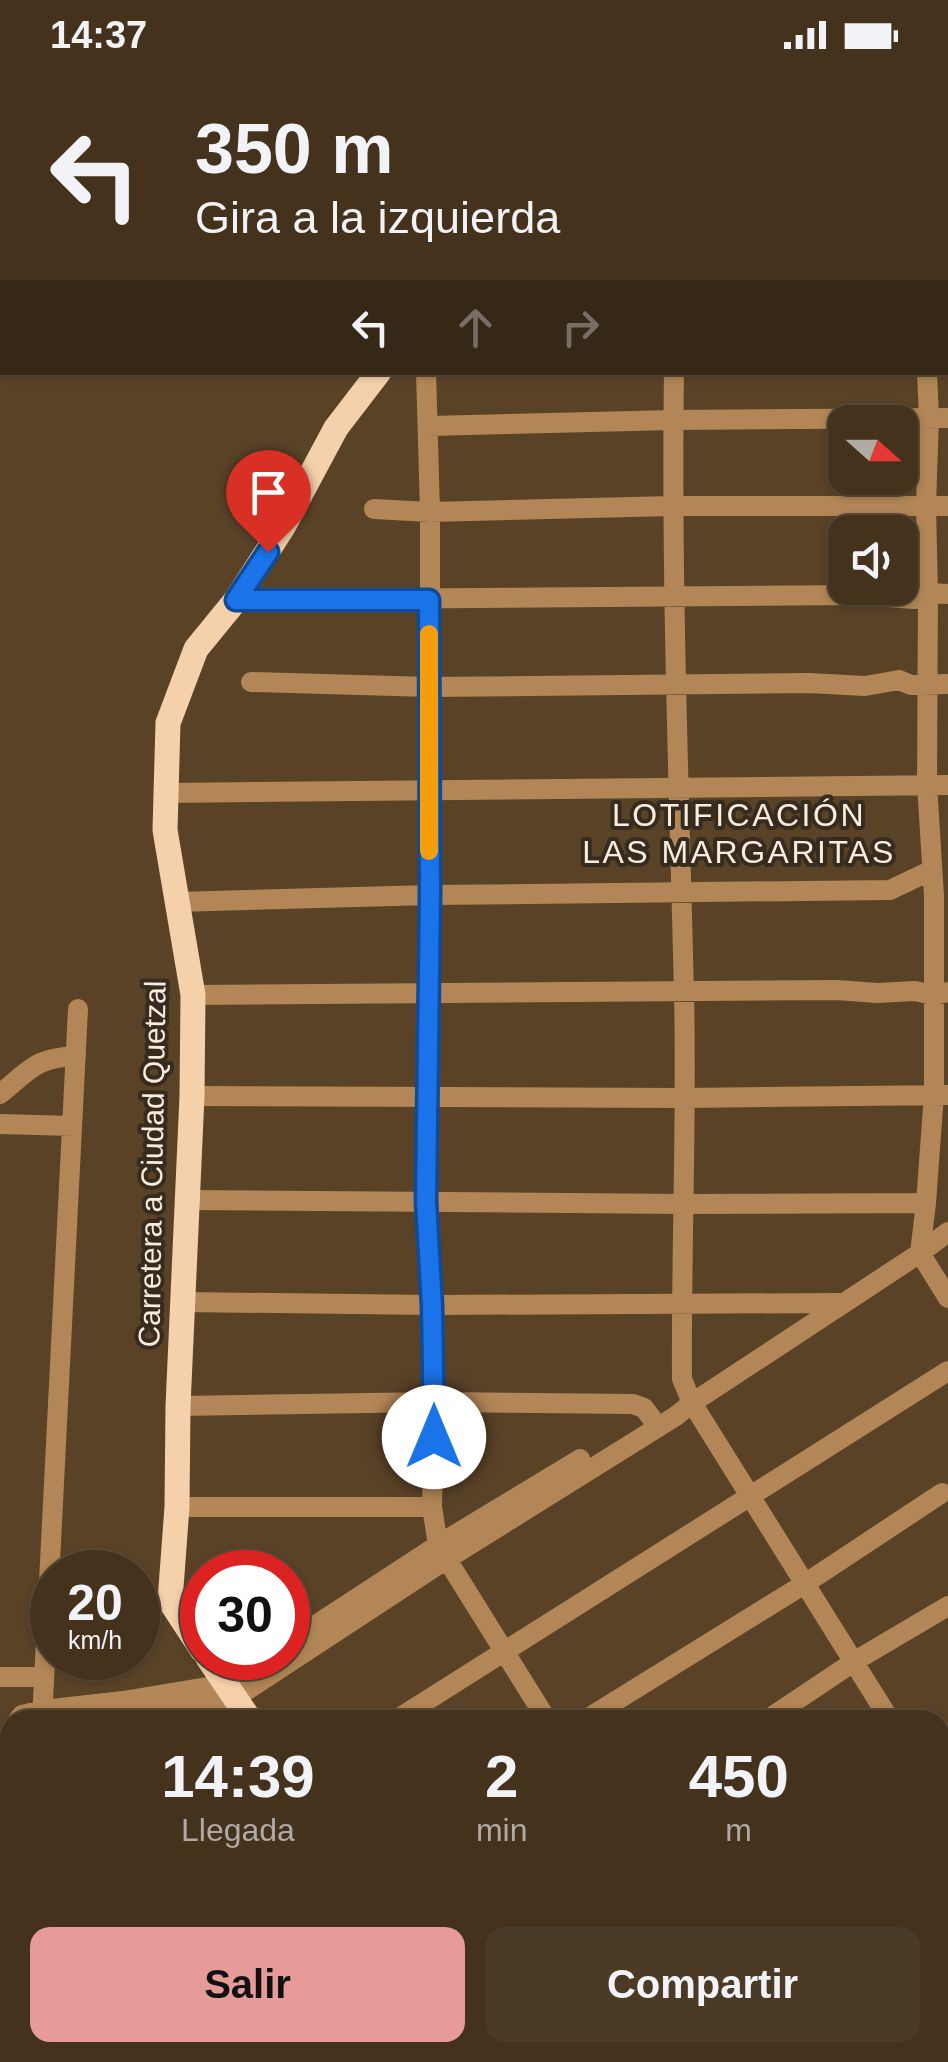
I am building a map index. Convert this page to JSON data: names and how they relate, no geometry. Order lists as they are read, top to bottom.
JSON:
{
  "streets": {
    "main road": ["Carretera a Ciudad Quetzal"]
  },
  "districts": ["LOTIFICACIÓN LAS MARGARITAS"],
  "north": "right",
  "page": {
    "status": "14:37",
    "turn": ["350 m", "Gira a la izquierda"],
    "speed": "20 km/h",
    "limit": "30",
    "eta": [
      "14:39",
      "Llegada",
      "2",
      "min",
      "450",
      "m"
    ],
    "buttons": ["Salir", "Compartir"]
  }
}
